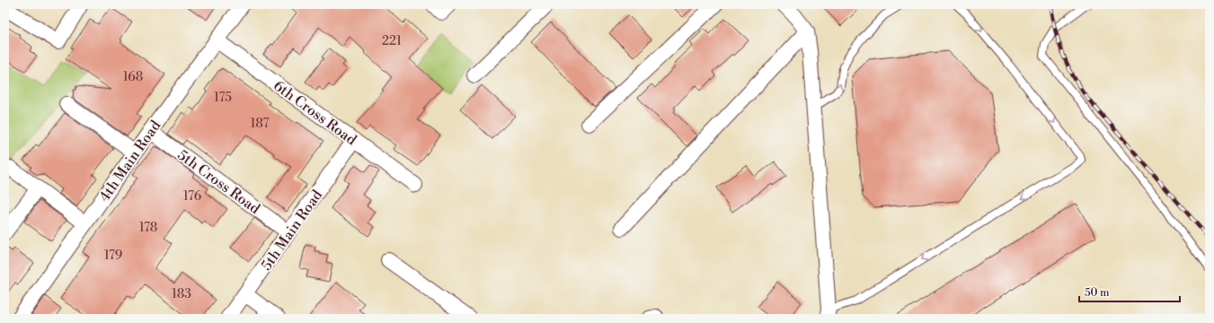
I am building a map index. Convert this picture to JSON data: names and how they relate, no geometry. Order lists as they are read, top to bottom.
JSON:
{
  "streets": {
    "street": [
      "6th Cross Road",
      "4th Main Road",
      "5th Cross Road",
      "5th Main Road"
    ]
  },
  "crossings": [
    ["6th Cross Road", "4th Main Road"],
    ["6th Cross Road", "5th Main Road"],
    ["4th Main Road", "5th Cross Road"],
    ["5th Cross Road", "5th Main Road"]
  ],
  "house_numbers": [
    "221",
    "168",
    "175",
    "187",
    "176",
    "178",
    "179",
    "183"
  ],
  "scale_bar": "50 m"
}
